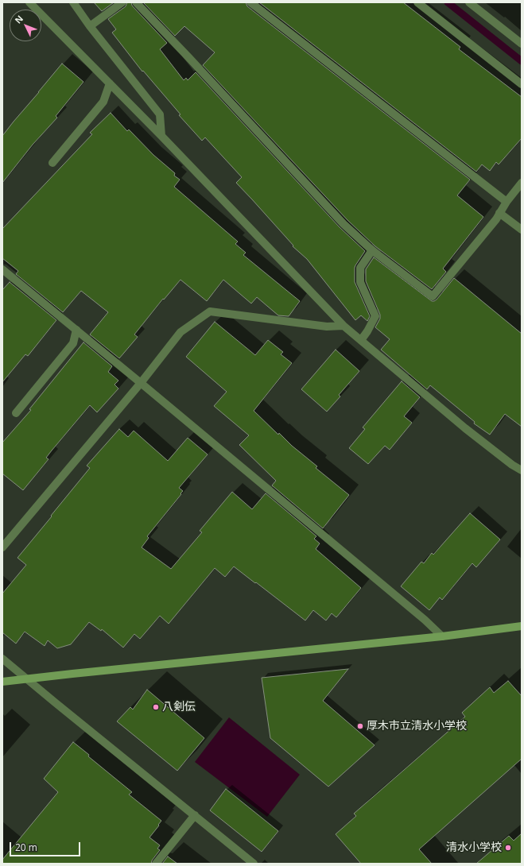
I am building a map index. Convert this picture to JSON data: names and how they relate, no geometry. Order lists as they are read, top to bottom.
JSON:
{
  "places": ["八剣伝", "厚木市立清水小学校", "清水小学校"],
  "scale_bar": "20 m",
  "north": "top left"
}
